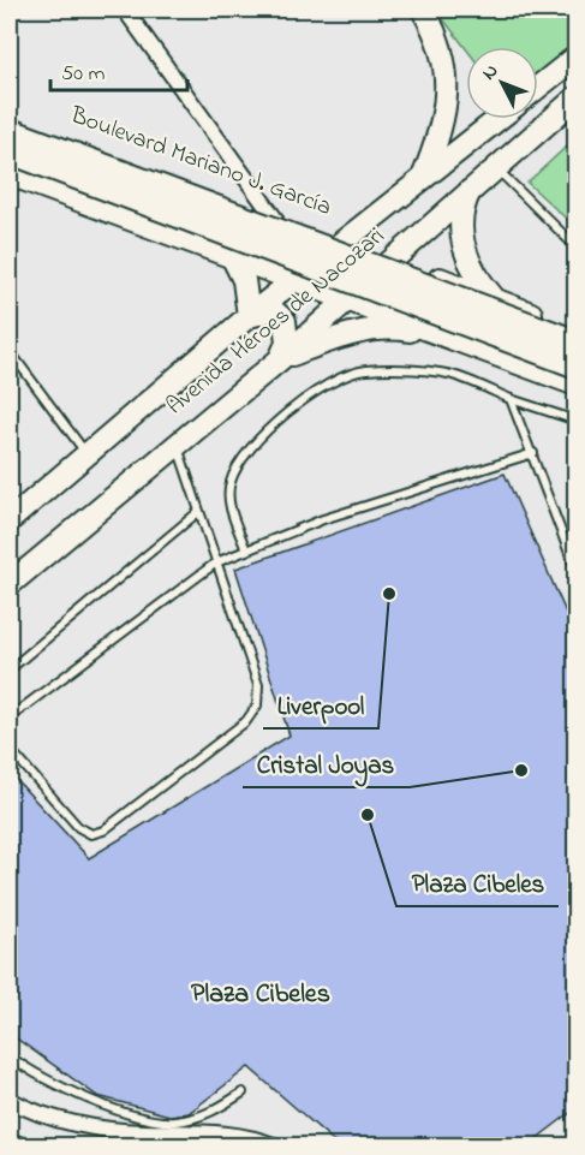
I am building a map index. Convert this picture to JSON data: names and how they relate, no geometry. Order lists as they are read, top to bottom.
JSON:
{
  "streets": {
    "main road": ["Boulevard Mariano J. García", "Avenida Héroes de Nacozari"]
  },
  "crossings": [
    ["Boulevard Mariano J. García", "Avenida Héroes de Nacozari"]
  ],
  "districts": ["Plaza Cibeles"],
  "places": ["Liverpool", "Cristal Joyas", "Plaza Cibeles"],
  "scale_bar": "50 m",
  "north": "top left"
}
